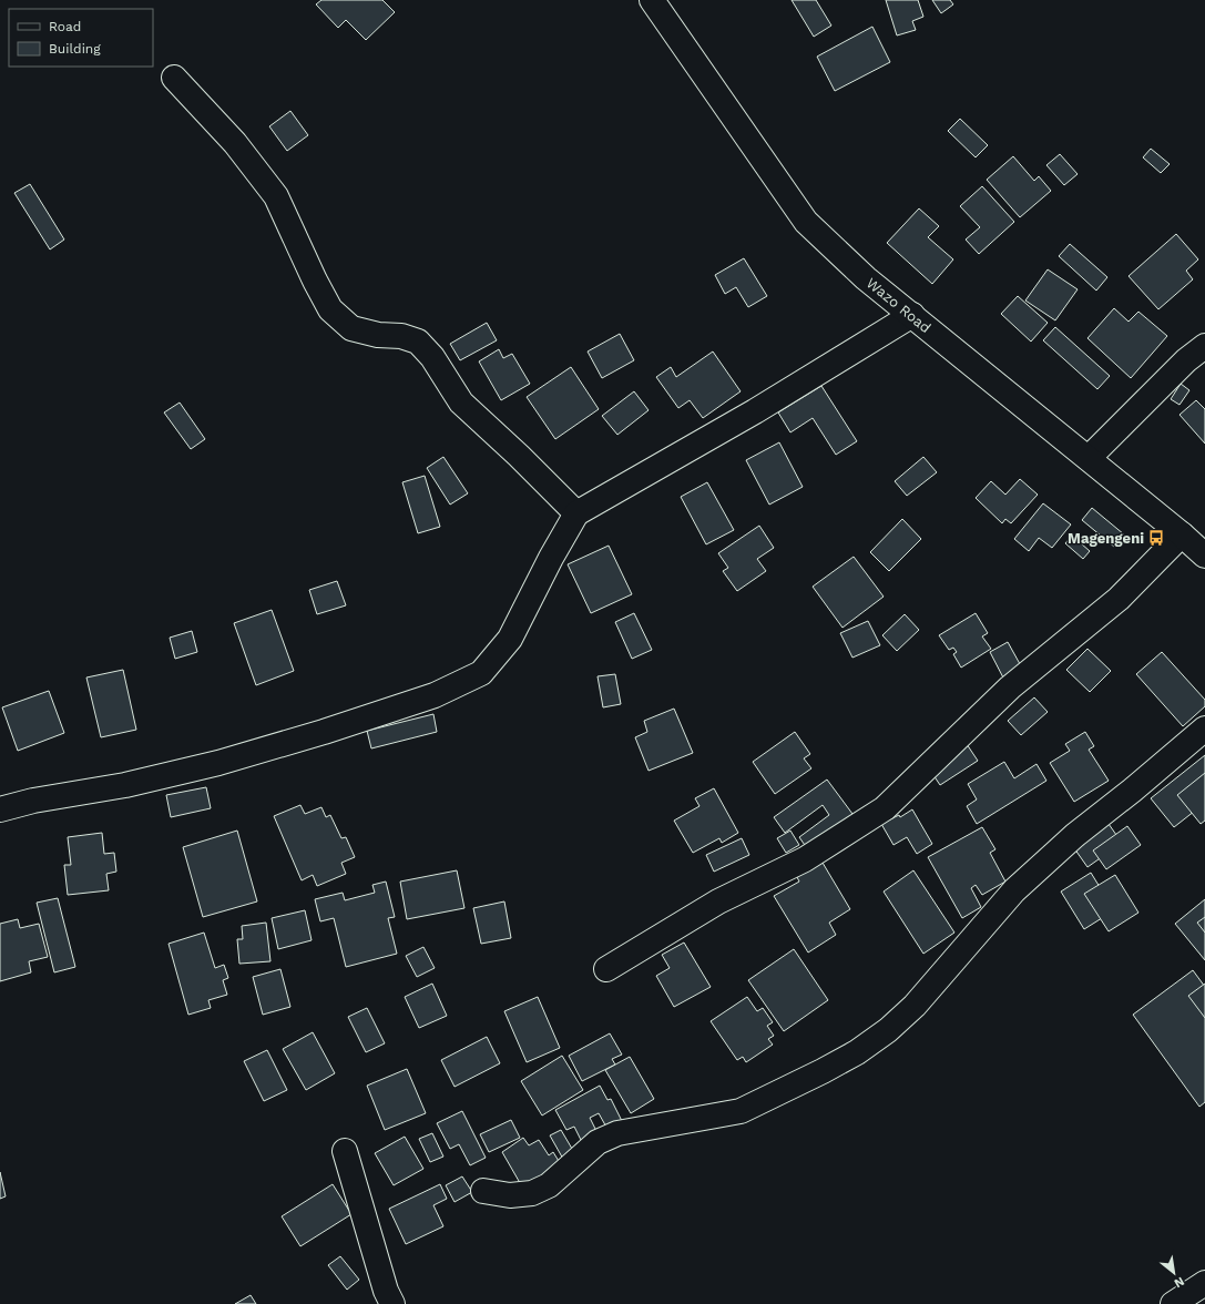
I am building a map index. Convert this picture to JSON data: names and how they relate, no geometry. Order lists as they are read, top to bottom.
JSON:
{
  "streets": {
    "street": ["Wazo Road"]
  },
  "places": {
    "bus stop": ["Magengeni"]
  },
  "legend": ["Road", "Building"],
  "north": "bottom right"
}
